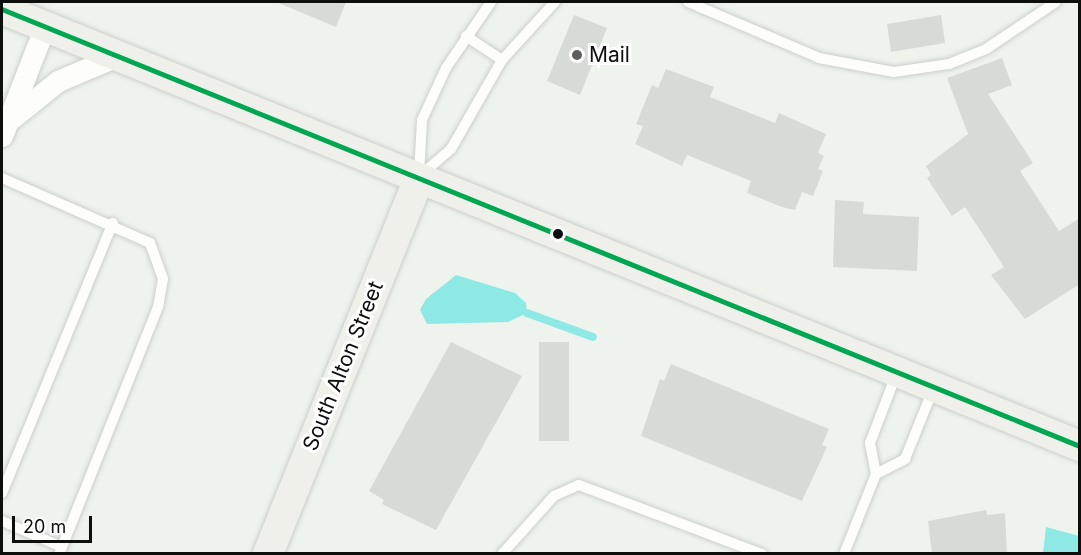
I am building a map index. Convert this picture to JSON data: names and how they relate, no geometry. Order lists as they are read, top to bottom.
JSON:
{
  "streets": {
    "main road": ["South Alton Street"]
  },
  "places": ["Mail"],
  "scale_bar": "20 m"
}
